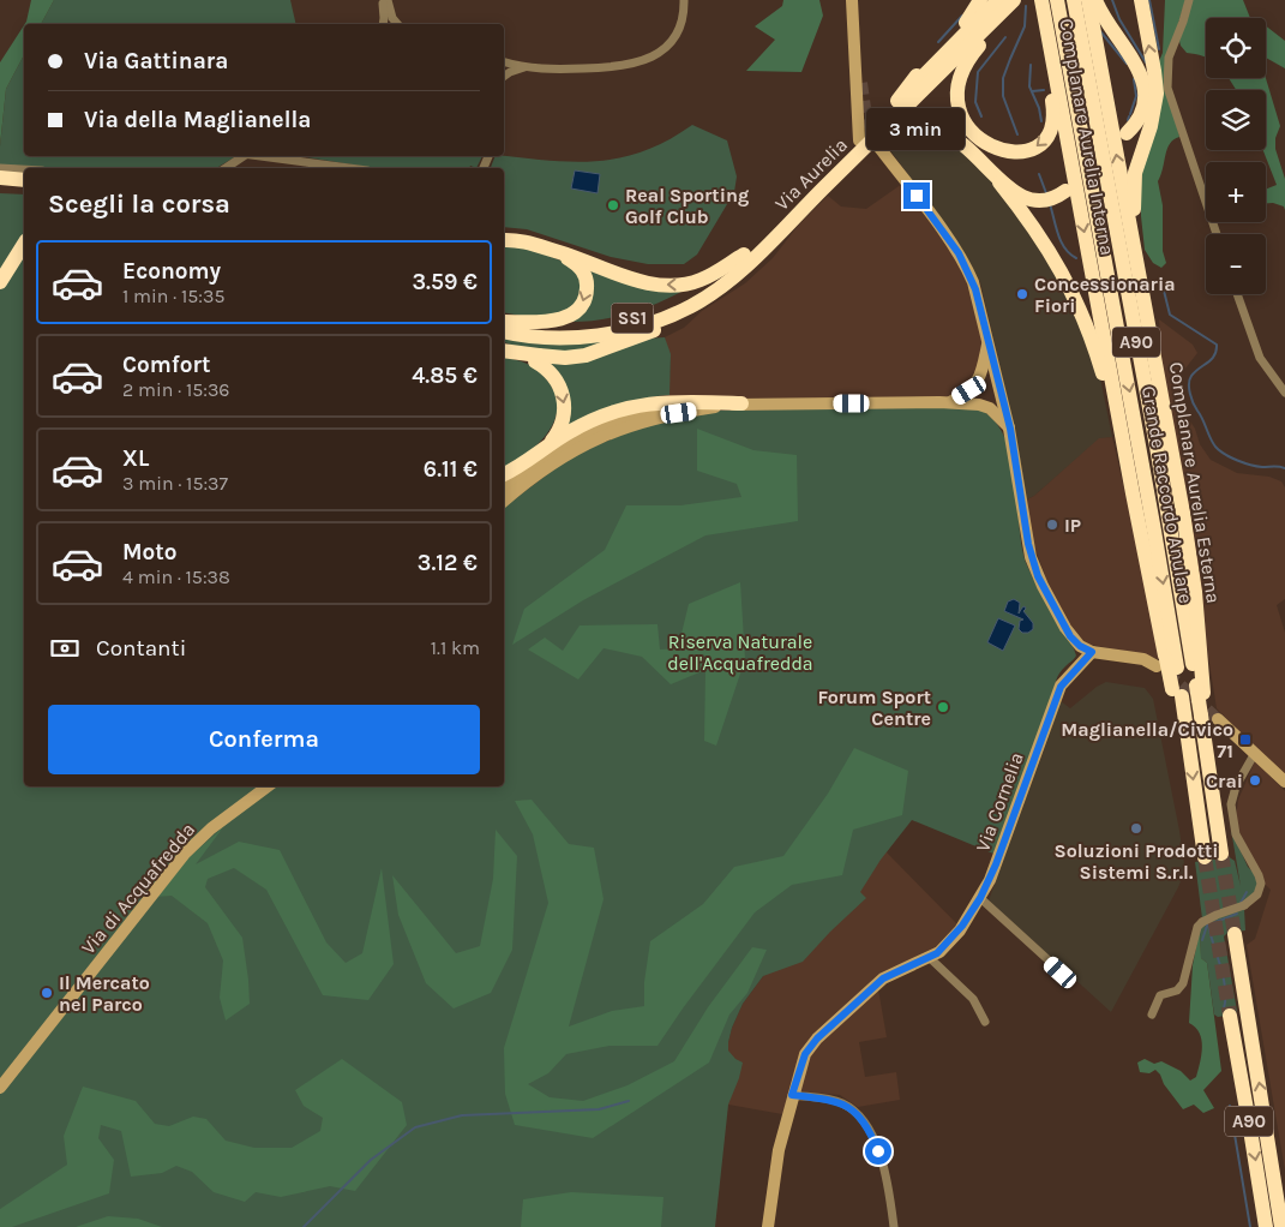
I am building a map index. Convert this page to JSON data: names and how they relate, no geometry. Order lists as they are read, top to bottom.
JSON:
{
  "streets": {
    "highway": [
      "Complanare Aurelia Interna",
      "Via Aurelia",
      "SS1",
      "A90",
      "Complanare Aurelia Esterna",
      "Grande Raccordo Anulare"
    ],
    "street": ["Via Cornelia", "Via di Acquafredda"]
  },
  "crossings": [
    ["Complanare Aurelia Interna", "Grande Raccordo Anulare"],
    ["Complanare Aurelia Esterna", "Grande Raccordo Anulare"]
  ],
  "parks": ["Riserva Naturale dell'Acquafredda"],
  "places": {
    "other": [
      "Real Sporting Golf Club",
      "Concessionaria Fiori",
      "IP",
      "Forum Sport Centre",
      "Crai",
      "Soluzioni Prodotti Sistemi S.r.l.",
      "Il Mercato nel Parco"
    ],
    "transit": ["Maglianella/Civico 71"]
  },
  "page": {
    "map_buttons": ["+", "−"],
    "banner": ["Via Gattinara", "Via della Maglianella"],
    "bubble": "3 min",
    "heading": "Scegli la corsa",
    "list": [
      {
        "name": "Economy",
        "note": "1 min · 15:35",
        "value": "3.59 €"
      },
      {
        "name": "Comfort",
        "note": "2 min · 15:36",
        "value": "4.85 €"
      },
      {
        "name": "XL",
        "note": "3 min · 15:37",
        "value": "6.11 €"
      },
      {
        "name": "Moto",
        "note": "4 min · 15:38",
        "value": "3.12 €"
      }
    ],
    "pay": ["Contanti", "1.1 km"],
    "buttons": "Conferma"
  }
}
